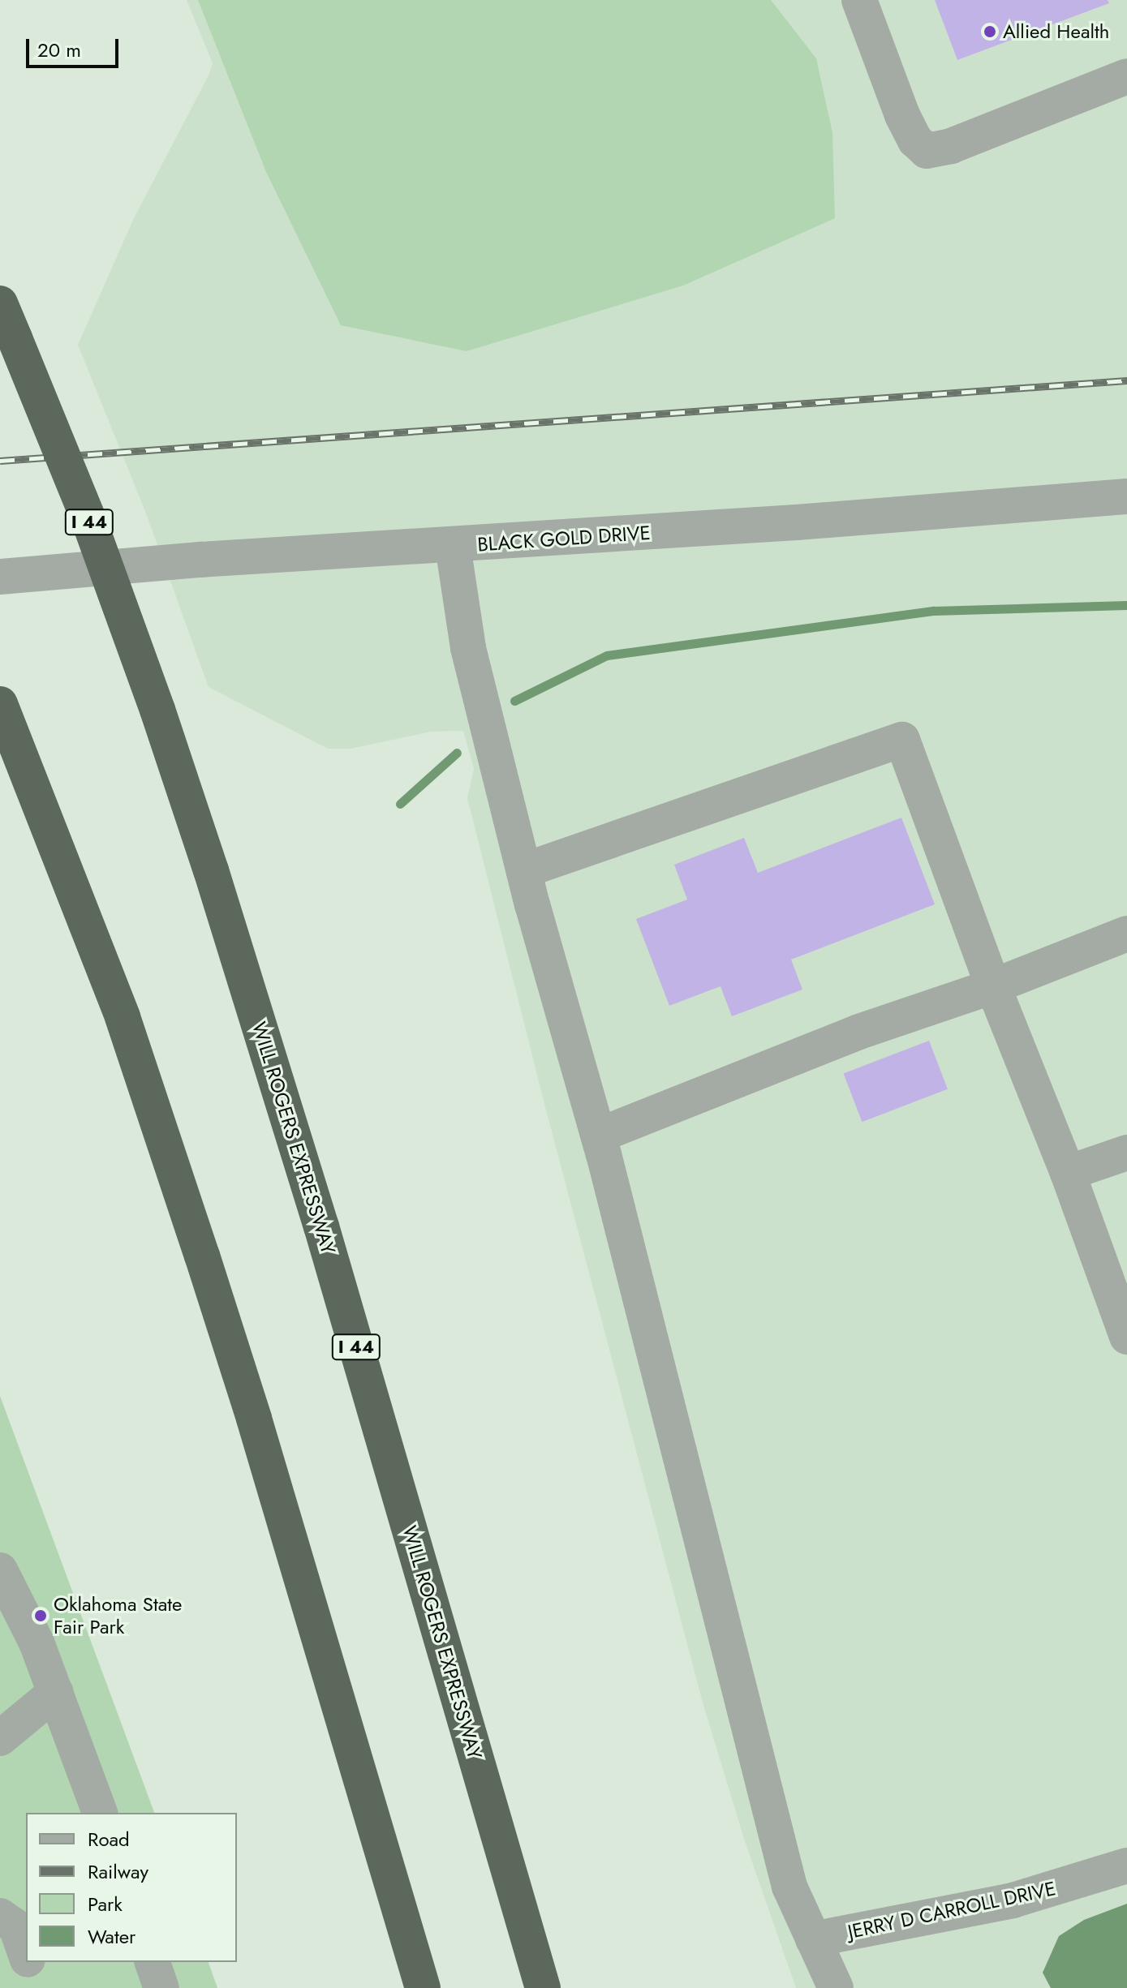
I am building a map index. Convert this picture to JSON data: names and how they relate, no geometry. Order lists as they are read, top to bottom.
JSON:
{
  "streets": {
    "highway": ["I 44", "WILL ROGERS EXPRESSWAY"],
    "street": ["BLACK GOLD DRIVE", "JERRY D CARROLL DRIVE"]
  },
  "places": ["Allied Health", "Oklahoma State Fair Park"],
  "legend": [
    "Road",
    "Railway",
    "Park",
    "Water"
  ],
  "scale_bar": "20 m"
}
